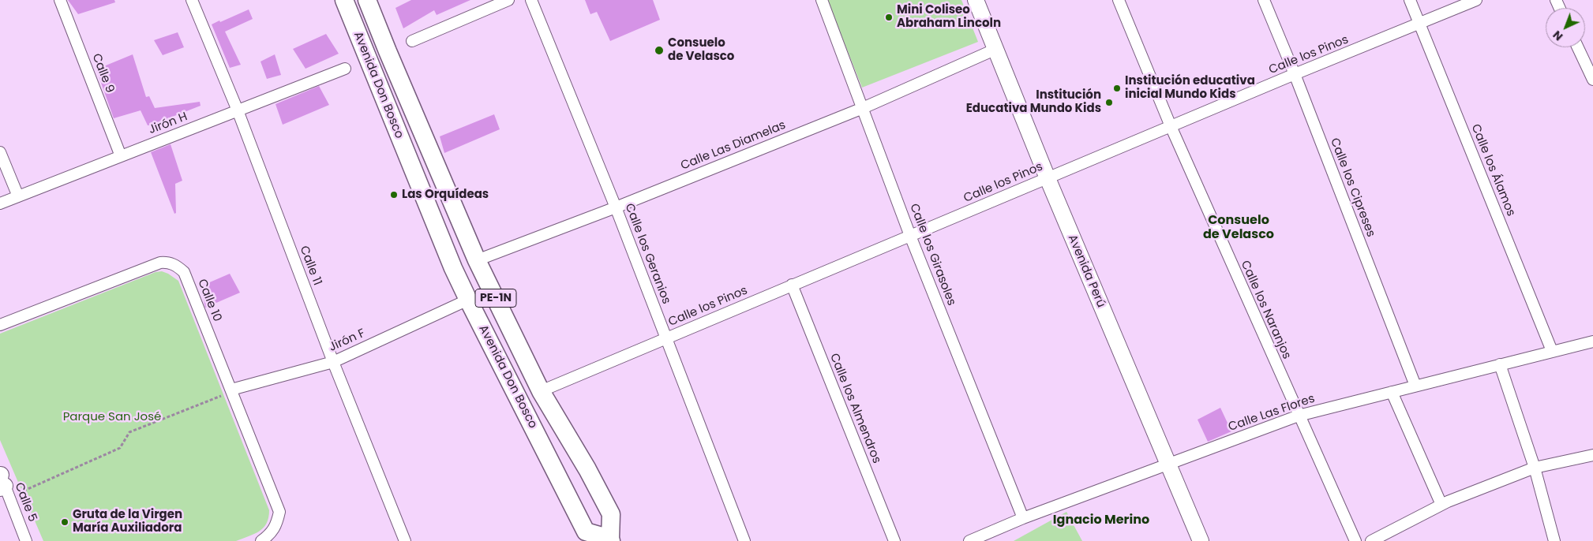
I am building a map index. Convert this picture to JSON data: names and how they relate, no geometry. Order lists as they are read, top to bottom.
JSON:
{
  "streets": {
    "main road": ["Avenida Don Bosco", "PE-1N"],
    "street": [
      "Calle los Pinos",
      "Calle 9",
      "Jirón H",
      "Calle Las Diamelas",
      "Calle los Álamos",
      "Calle los Cipreses",
      "Calle los Geranios",
      "Calle los Girasoles",
      "Calle 11",
      "Avenida Perú",
      "Calle 10",
      "Calle los Naranjos",
      "Jirón F",
      "Calle los Almendros",
      "Calle Las Flores",
      "Calle 5"
    ]
  },
  "crossings": [
    ["Calle los Pinos", "Avenida Don Bosco"],
    ["Calle los Pinos", "Calle los Álamos"],
    ["Calle los Pinos", "Calle los Cipreses"],
    ["Calle los Pinos", "Calle los Geranios"],
    ["Calle los Pinos", "Calle los Girasoles"],
    ["Calle los Pinos", "Avenida Perú"],
    ["Calle los Pinos", "Calle los Naranjos"],
    ["Calle los Pinos", "Calle los Almendros"],
    ["Calle 9", "Jirón H"],
    ["Avenida Don Bosco", "Calle Las Diamelas"],
    ["Avenida Don Bosco", "Jirón F"],
    ["Jirón H", "Calle 11"],
    ["Calle Las Diamelas", "Calle los Geranios"],
    ["Calle Las Diamelas", "Calle los Girasoles"],
    ["Calle Las Diamelas", "Avenida Perú"],
    ["Calle los Álamos", "Calle Las Flores"],
    ["Calle los Cipreses", "Calle Las Flores"],
    ["Calle los Girasoles", "Calle Las Flores"],
    ["Calle 11", "Jirón F"],
    ["Avenida Perú", "Calle Las Flores"],
    ["Calle 10", "Jirón F"],
    ["Calle los Naranjos", "Calle Las Flores"]
  ],
  "districts": ["Consuelo de Velasco", "Ignacio Merino"],
  "parks": ["Parque San José"],
  "places": [
    "Mini Coliseo Abraham Lincoln",
    "Consuelo de Velasco",
    "Institución educativa inicial Mundo Kids",
    "Institución Educativa Mundo Kids",
    "Las Orquídeas",
    "Gruta de la Virgen María Auxiliadora"
  ],
  "north": "bottom left"
}
